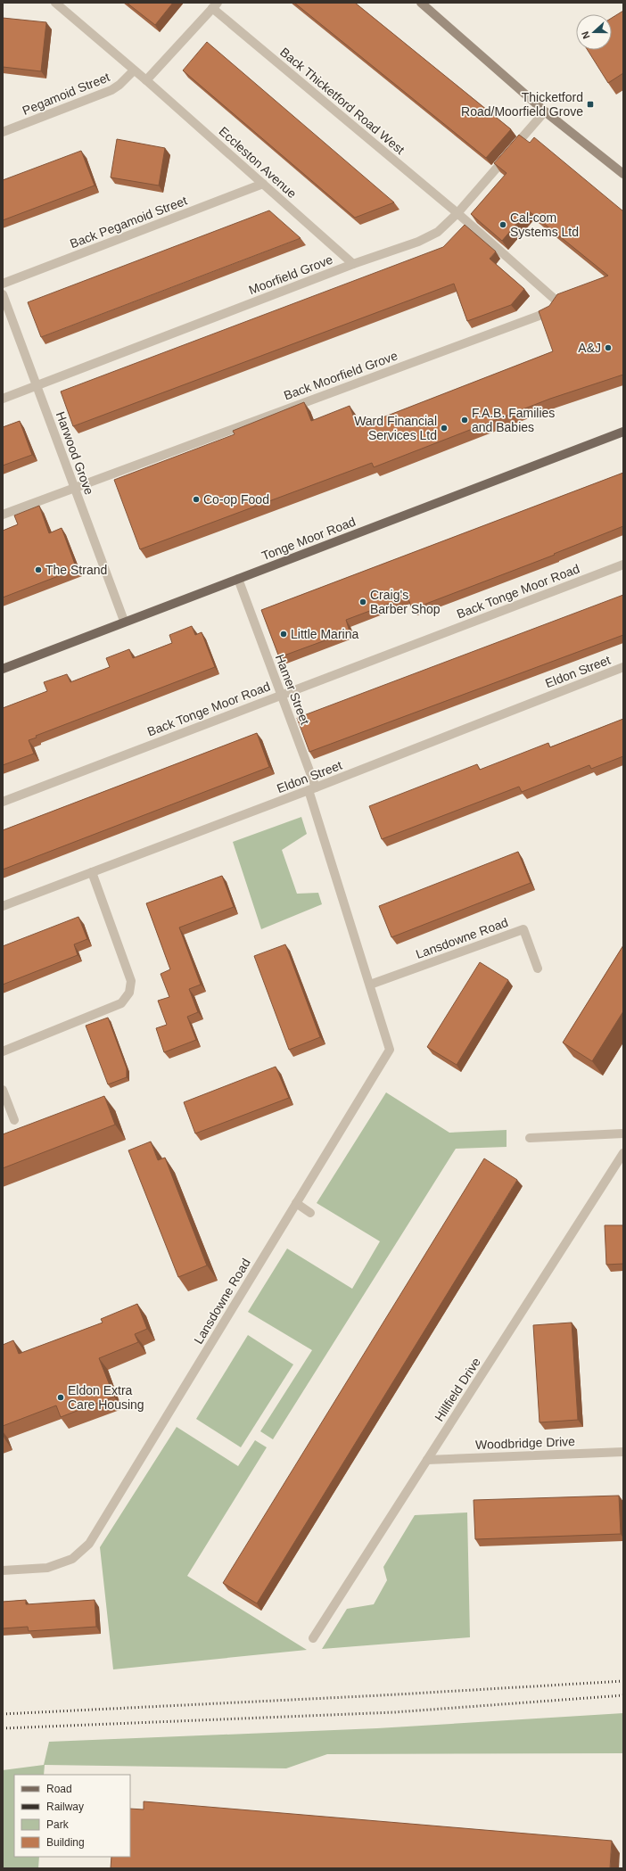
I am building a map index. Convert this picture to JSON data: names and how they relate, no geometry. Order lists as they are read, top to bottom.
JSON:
{
  "streets": {
    "main road": ["Tonge Moor Road"],
    "street": [
      "Pegamoid Street",
      "Back Thicketford Road West",
      "Eccleston Avenue",
      "Back Pegamoid Street",
      "Moorfield Grove",
      "Back Moorfield Grove",
      "Harwood Grove",
      "Back Tonge Moor Road",
      "Eldon Street",
      "Hamer Street",
      "Lansdowne Road",
      "Hillfield Drive",
      "Woodbridge Drive"
    ]
  },
  "crossings": [
    ["Pegamoid Street", "Eccleston Avenue"],
    ["Back Thicketford Road West", "Moorfield Grove"],
    ["Back Thicketford Road West", "Back Moorfield Grove"],
    ["Eccleston Avenue", "Back Pegamoid Street"],
    ["Eccleston Avenue", "Moorfield Grove"],
    ["Moorfield Grove", "Back Moorfield Grove"],
    ["Moorfield Grove", "Harwood Grove"],
    ["Back Moorfield Grove", "Harwood Grove"],
    ["Harwood Grove", "Tonge Moor Road"],
    ["Tonge Moor Road", "Hamer Street"],
    ["Back Tonge Moor Road", "Hamer Street"],
    ["Eldon Street", "Hamer Street"],
    ["Eldon Street", "Lansdowne Road"],
    ["Hamer Street", "Lansdowne Road"],
    ["Hillfield Drive", "Woodbridge Drive"]
  ],
  "places": {
    "transit": ["Thicketford Road/Moorfield Grove"],
    "other": [
      "Cal-com Systems Ltd",
      "A&J",
      "F.A.B. Families and Babies",
      "Ward Financial Services Ltd",
      "Co-op Food",
      "The Strand",
      "Craig's Barber Shop",
      "Little Marina",
      "Eldon Extra Care Housing"
    ]
  },
  "legend": [
    "Road",
    "Railway",
    "Park",
    "Building"
  ],
  "north": "left"
}
